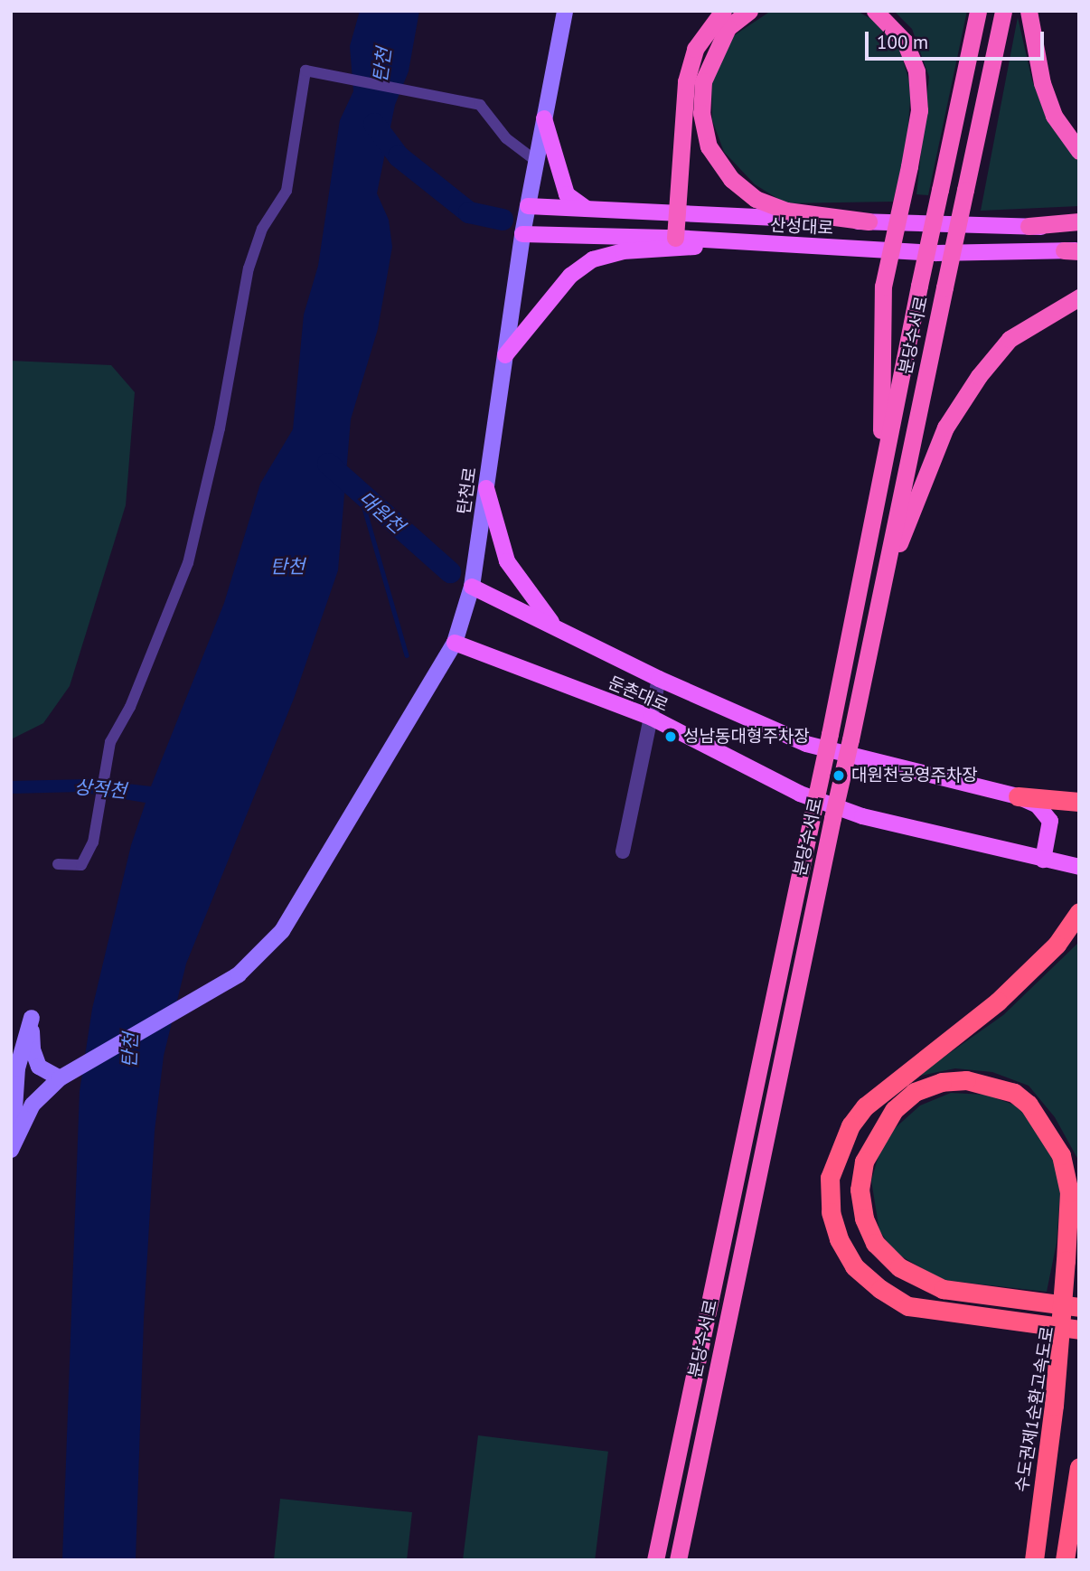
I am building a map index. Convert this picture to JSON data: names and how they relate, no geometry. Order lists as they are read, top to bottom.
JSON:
{
  "streets": {
    "highway": ["분당수서로", "수도권제1순환고속도로"],
    "main road": ["산성대로", "탄천로", "둔촌대로"]
  },
  "crossings": [
    ["산성대로", "탄천로"],
    ["탄천로", "둔촌대로"]
  ],
  "water": ["탄천", "대원천", "상적천"],
  "places": ["성남동대형주차장", "대원천공영주차장"],
  "scale_bar": "100 m"
}
